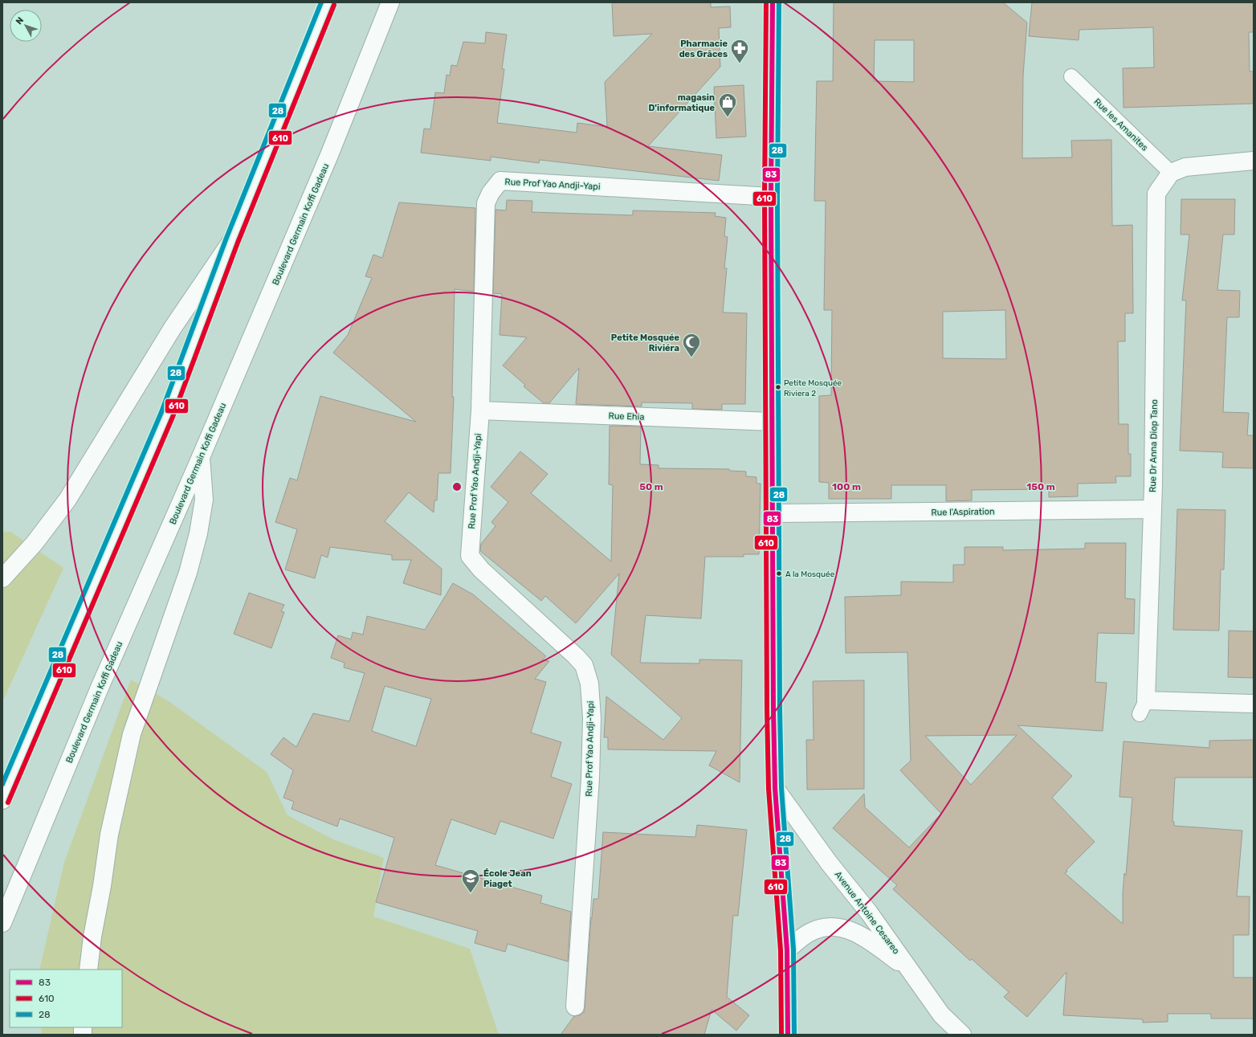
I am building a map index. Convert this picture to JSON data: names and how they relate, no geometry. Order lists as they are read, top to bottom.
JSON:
{
  "streets": {
    "main road": [
      "Rue Prof Yao Andji-Yapi",
      "Boulevard Germain Koffi Gadeau",
      "Rue Ehia",
      "Rue Dr Anna Diop Tano",
      "Rue l'Aspiration",
      "Avenue Antoine Cesareo"
    ],
    "lane": ["Rue les Amanites"]
  },
  "crossings": [
    ["Rue les Amanites", "Rue Dr Anna Diop Tano"],
    ["Rue Prof Yao Andji-Yapi", "Rue Ehia"],
    ["Rue Dr Anna Diop Tano", "Rue l'Aspiration"]
  ],
  "places": {
    "pharmacy": ["Pharmacie des Grâces"],
    "shop": ["magasin D'informatique"],
    "mosque": ["Petite Mosquée Riviéra"],
    "other": ["Petite Mosquée Riviera 2", "A la Mosquée"],
    "school or university": ["École Jean Piaget"]
  },
  "lines": ["transit line 83", "transit line 610", "transit line 28"],
  "legend": ["83", "610", "28"],
  "north": "top left",
  "rings": ["50 m", "100 m", "150 m"]
}
